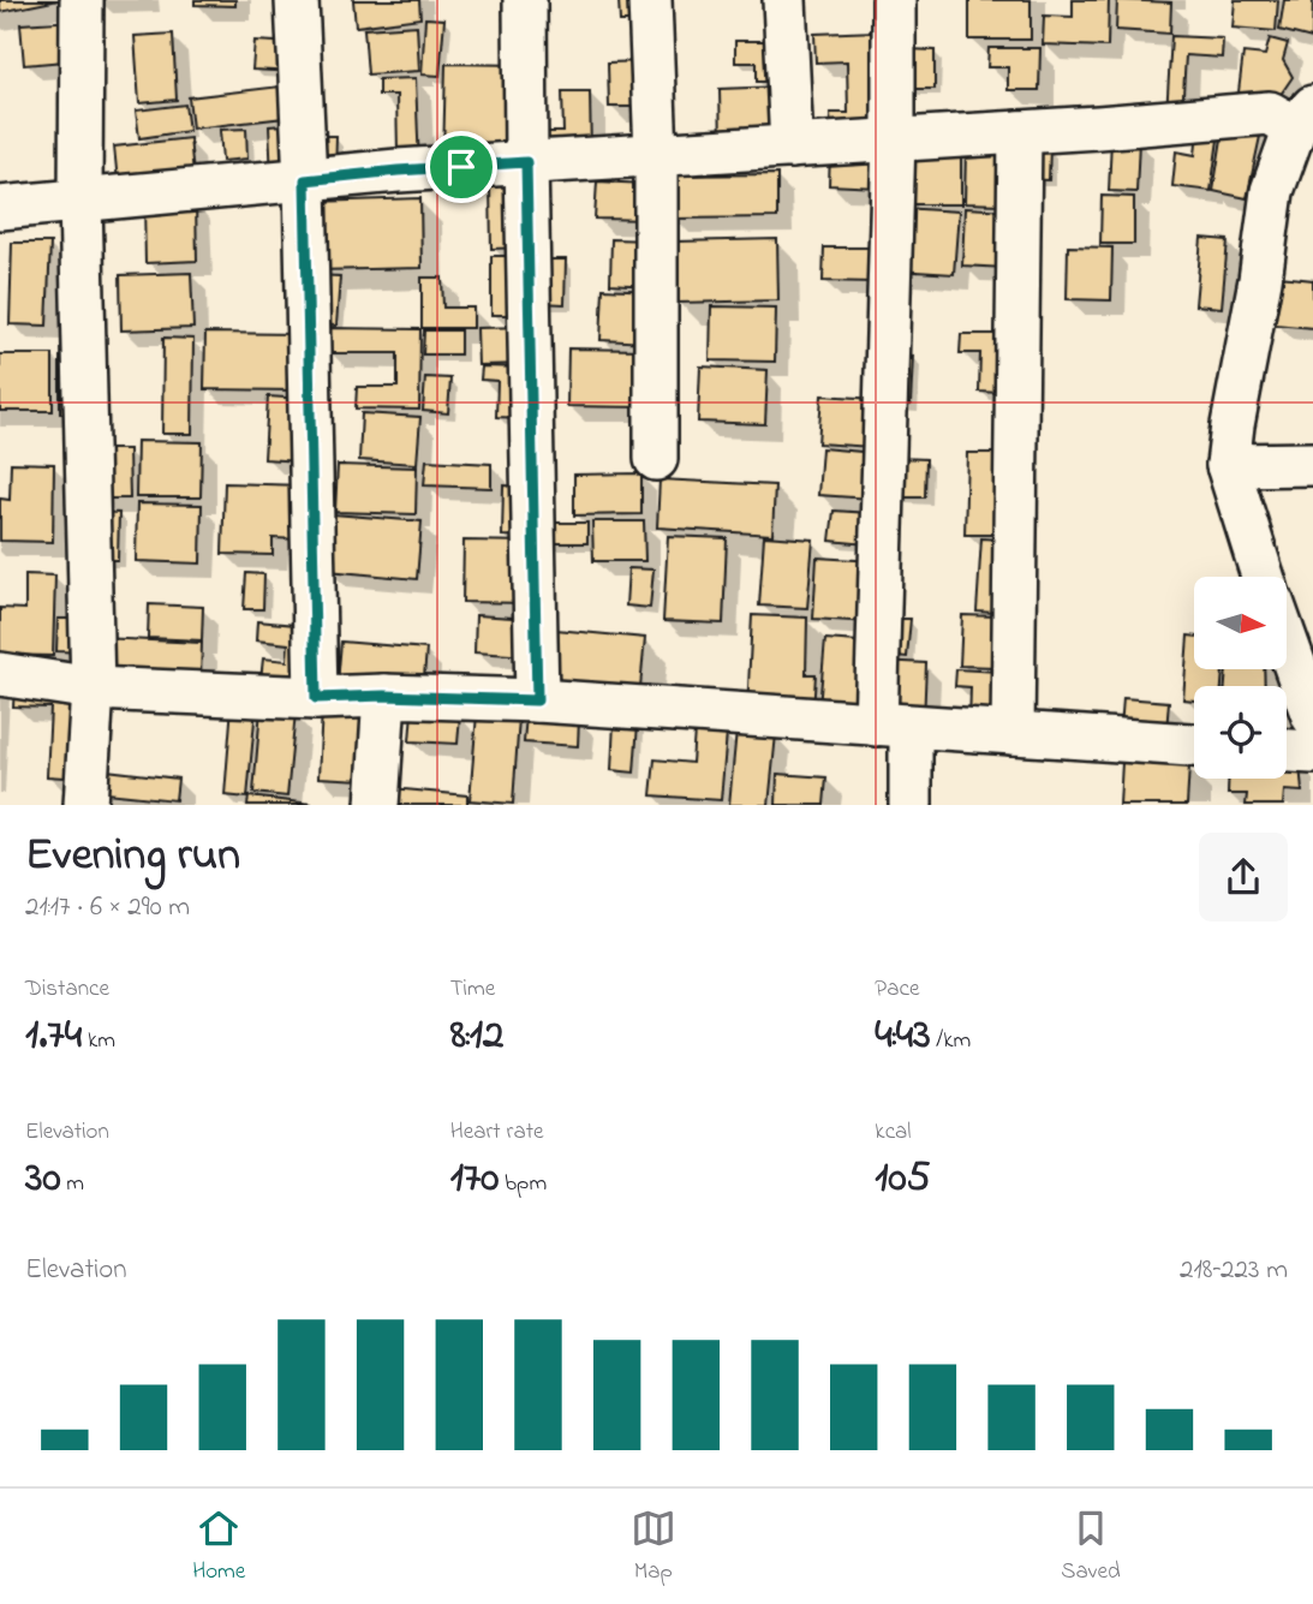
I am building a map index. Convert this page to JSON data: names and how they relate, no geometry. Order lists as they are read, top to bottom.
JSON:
{
  "north": "right",
  "page": {
    "heading": ["Evening run", "21:17 · 6 × 290 m"],
    "stats": [
      ["Distance", "1.74 km"],
      ["Time", "8:12"],
      ["Pace", "4:43 /km"],
      ["Elevation", "30 m"],
      ["Heart rate", "170 bpm"],
      ["kcal", "105"]
    ],
    "chart": ["Elevation", "218–223 m"],
    "tabs": ["Home", "Map", "Saved"]
  }
}
